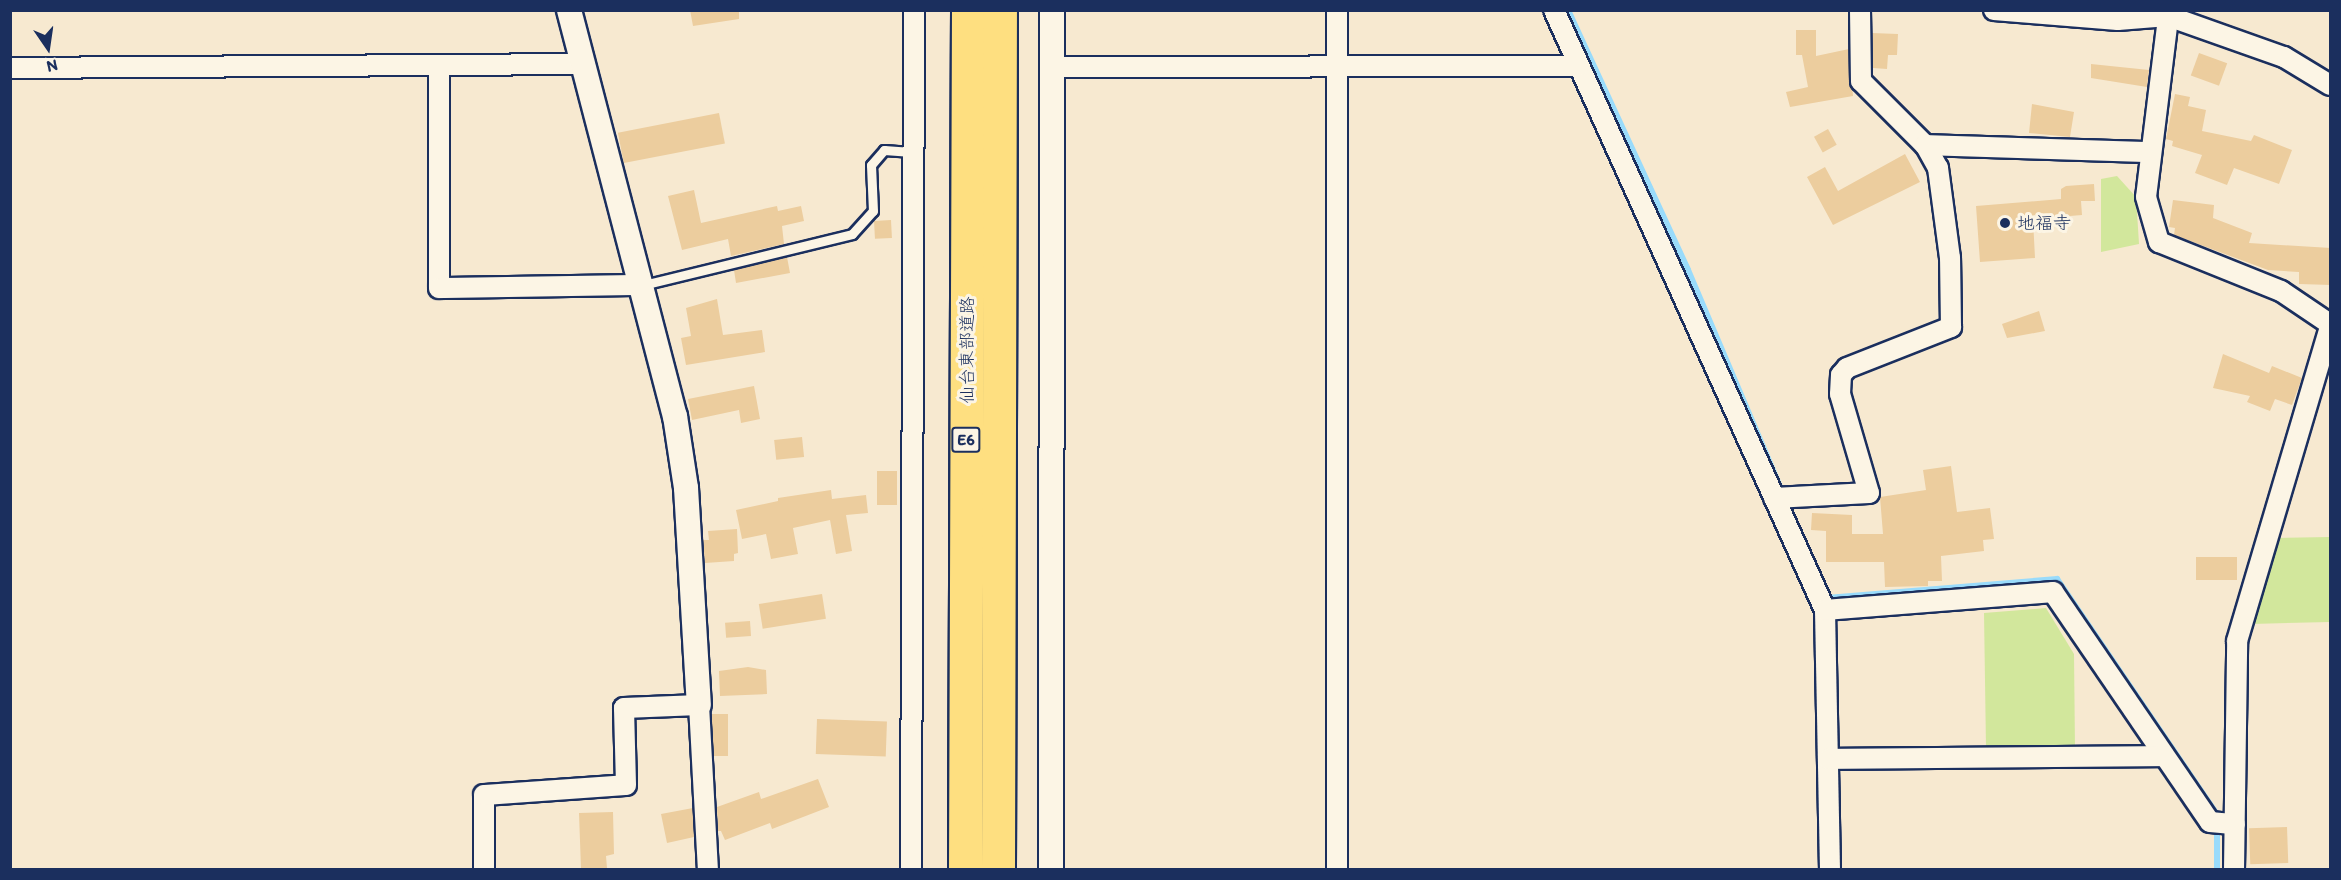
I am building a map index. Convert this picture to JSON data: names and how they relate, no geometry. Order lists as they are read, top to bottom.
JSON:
{
  "streets": {
    "highway": ["仙台東部道路", "E6"]
  },
  "places": ["地福寺"],
  "north": "bottom"
}
